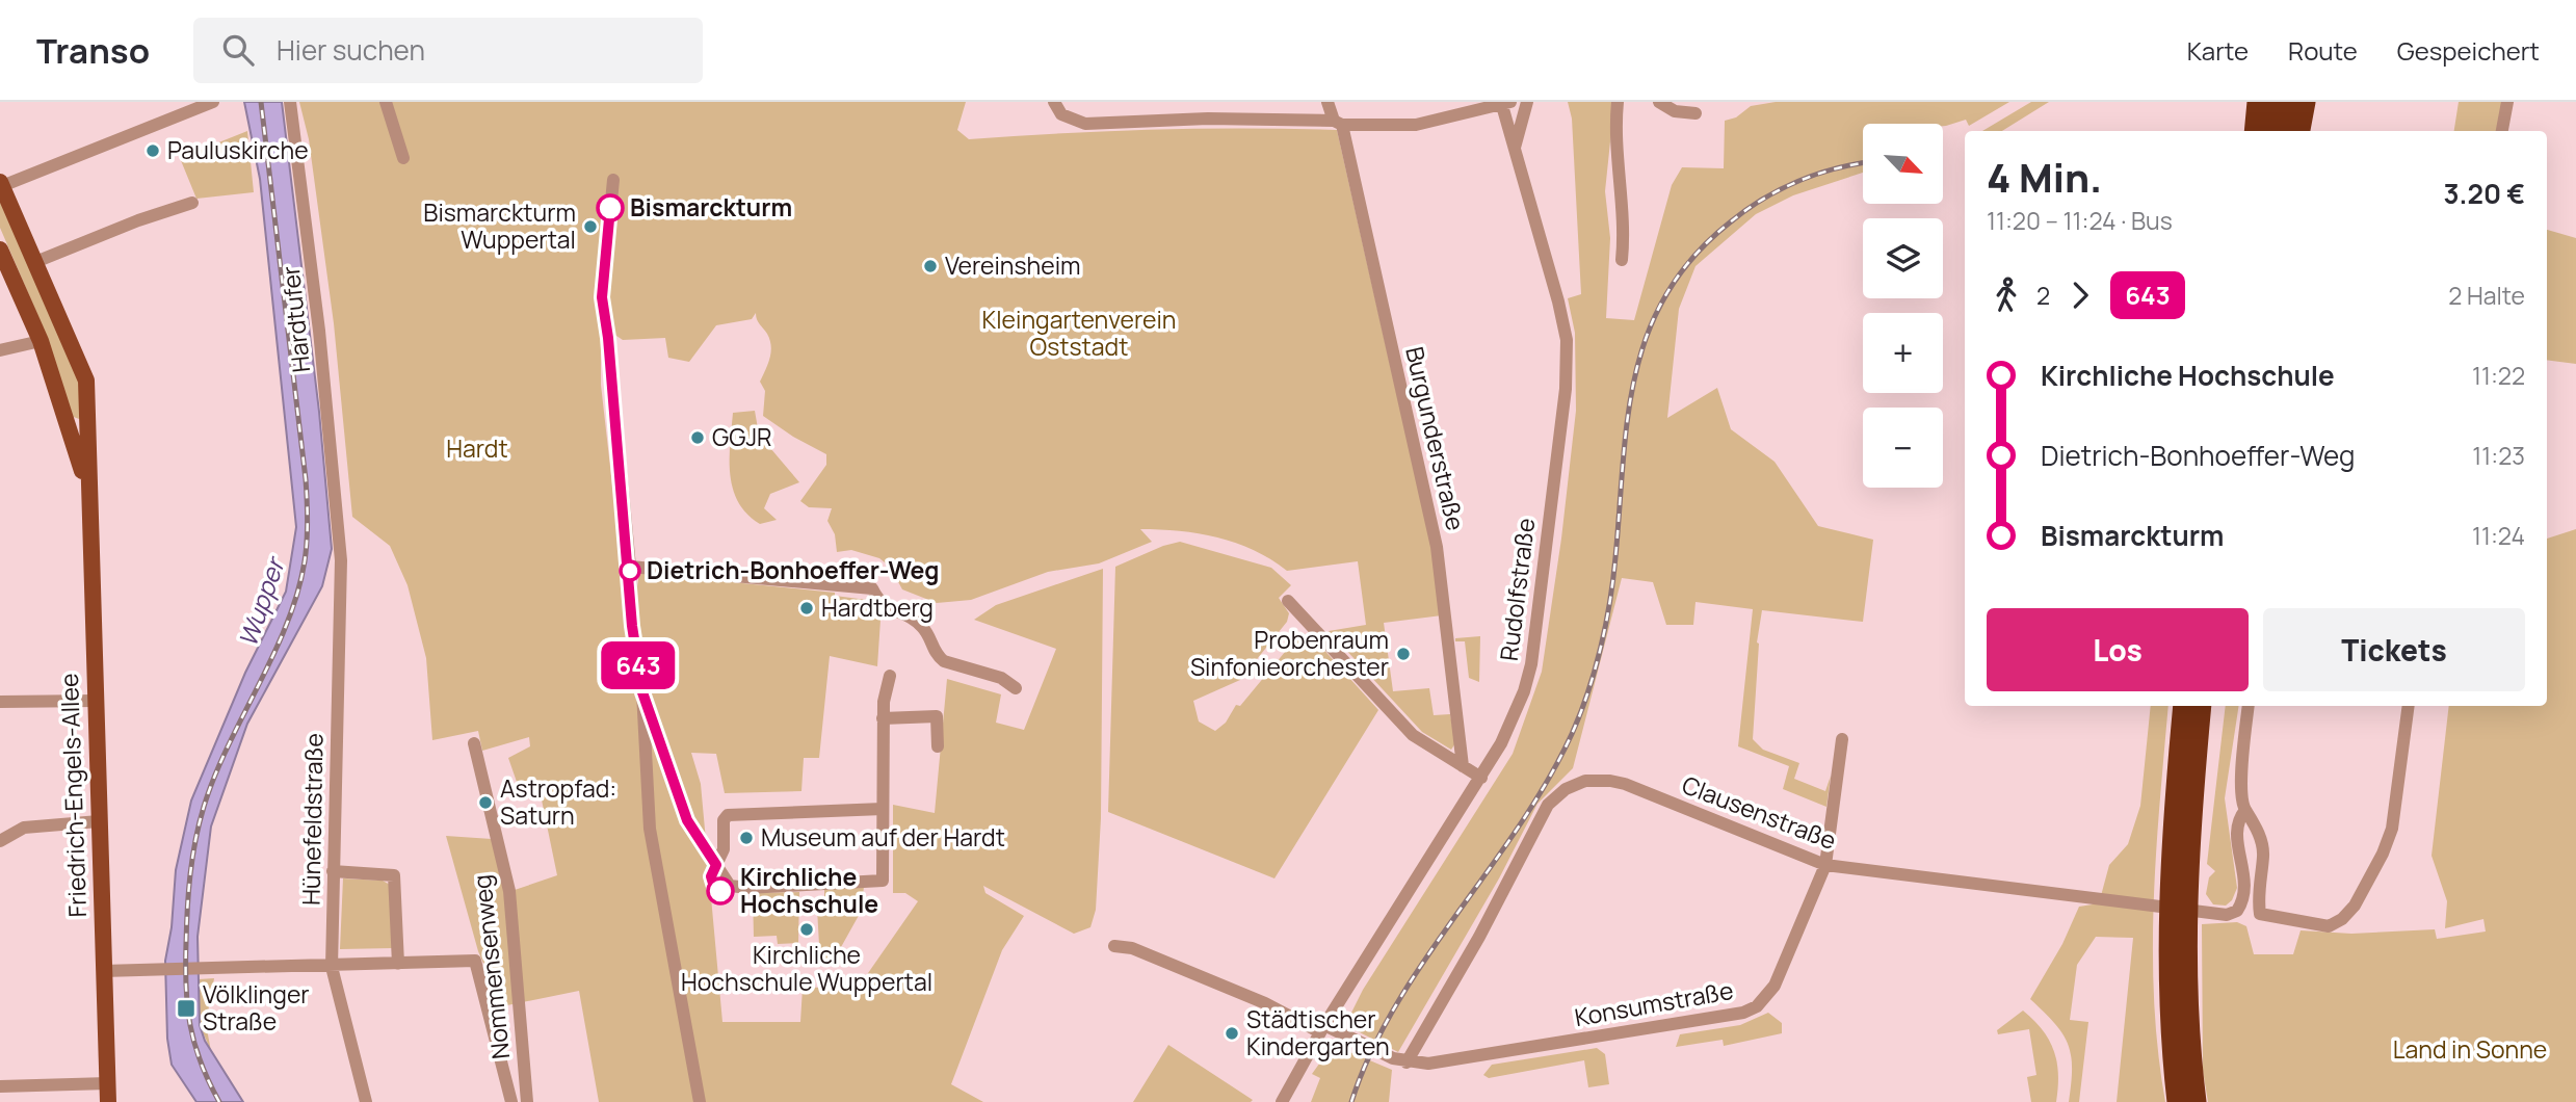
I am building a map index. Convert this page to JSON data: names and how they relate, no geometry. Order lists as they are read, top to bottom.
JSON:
{
  "streets": {
    "main road": ["Friedrich-Engels-Allee"],
    "street": [
      "Hardtufer",
      "Burgunderstraße",
      "Rudolfstraße",
      "Clausenstraße",
      "Hünefeldstraße",
      "Nommensenweg",
      "Konsumstraße"
    ]
  },
  "crossings": [
    ["Hardtufer", "Hünefeldstraße"],
    ["Rudolfstraße", "Konsumstraße"],
    ["Clausenstraße", "Konsumstraße"]
  ],
  "water": ["Wupper"],
  "parks": ["Kleingartenverein Oststadt", "Hardt", "Land in Sonne"],
  "places": {
    "other": [
      "Pauluskirche",
      "Bismarckturm",
      "Bismarckturm Wuppertal",
      "Vereinsheim",
      "GGJR",
      "Dietrich-Bonhoeffer-Weg",
      "Hardtberg",
      "Probenraum Sinfonieorchester",
      "Astropfad: Saturn",
      "Museum auf der Hardt",
      "Kirchliche Hochschule",
      "Kirchliche Hochschule Wuppertal",
      "Städtischer Kindergarten"
    ],
    "transit": ["Völklinger Straße"]
  },
  "lines": ["bus line 643"],
  "north": "bottom right",
  "page": {
    "header": "Transo",
    "search": "Hier suchen",
    "nav": ["Karte", "Route", "Gespeichert"],
    "on_map": "643",
    "map_buttons": ["+", "−"],
    "heading": ["4 Min.", "11:20 – 11:24 · Bus", "3.20 €"],
    "legs": ["2", "643", "2 Halte"],
    "list": [
      {
        "name": "Kirchliche Hochschule",
        "value": "11:22"
      },
      {
        "name": "Dietrich-Bonhoeffer-Weg",
        "value": "11:23"
      },
      {
        "name": "Bismarckturm",
        "value": "11:24"
      }
    ],
    "buttons": ["Los", "Tickets"]
  }
}
